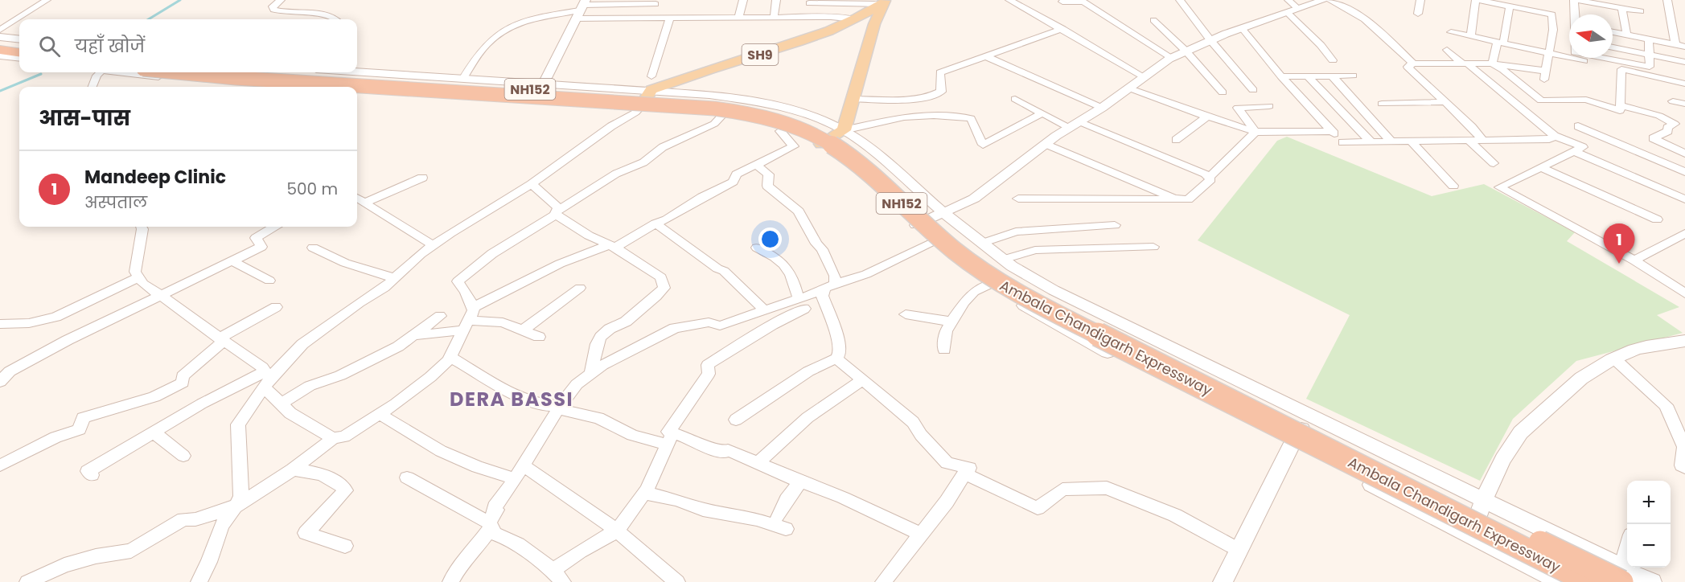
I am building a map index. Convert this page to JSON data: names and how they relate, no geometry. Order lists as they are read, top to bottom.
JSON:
{
  "streets": {
    "highway": ["NH152", "Ambala Chandigarh Expressway"],
    "main road": ["SH9"]
  },
  "districts": ["DERA BASSI"],
  "north": "left",
  "page": {
    "search": "यहाँ खोजें",
    "heading": "आस-पास",
    "list": [
      {
        "mark": "1",
        "name": "Mandeep Clinic",
        "note": "अस्पताल",
        "value": "500 m"
      }
    ],
    "pins": "1",
    "map_buttons": ["+", "−"]
  }
}
